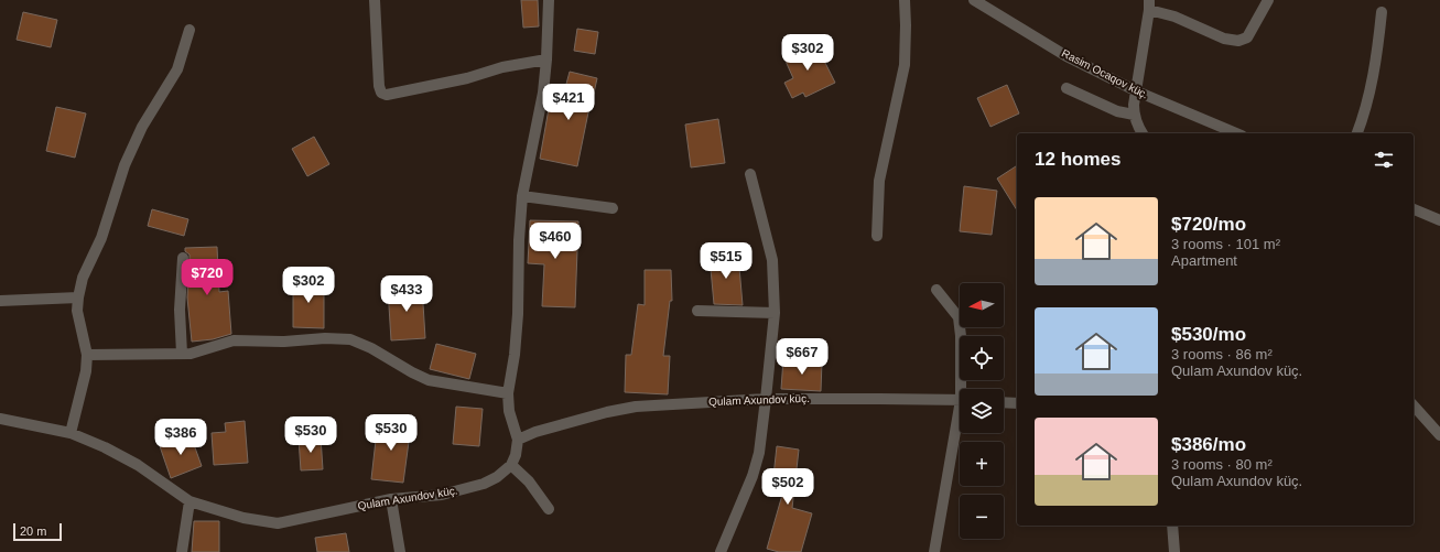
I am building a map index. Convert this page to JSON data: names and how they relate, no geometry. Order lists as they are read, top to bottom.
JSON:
{
  "streets": {
    "street": ["Rasim Ocaqov küç.", "Qulam Axundov küç."]
  },
  "scale_bar": "20 m",
  "north": "left",
  "page": {
    "price": [
      "$302",
      "$421",
      "$460",
      "$515",
      "$720",
      "$302",
      "$433",
      "$667",
      "$530",
      "$530",
      "$386",
      "$502"
    ],
    "heading": "12 homes",
    "list": [
      {
        "name": "$720/mo",
        "note": "3 rooms · 101 m² · Apartment"
      },
      {
        "name": "$530/mo",
        "note": "3 rooms · 86 m² · Qulam Axundov küç."
      },
      {
        "name": "$386/mo",
        "note": "3 rooms · 80 m² · Qulam Axundov küç."
      }
    ],
    "map_buttons": ["+", "−"],
    "scale": "20 m"
  }
}
